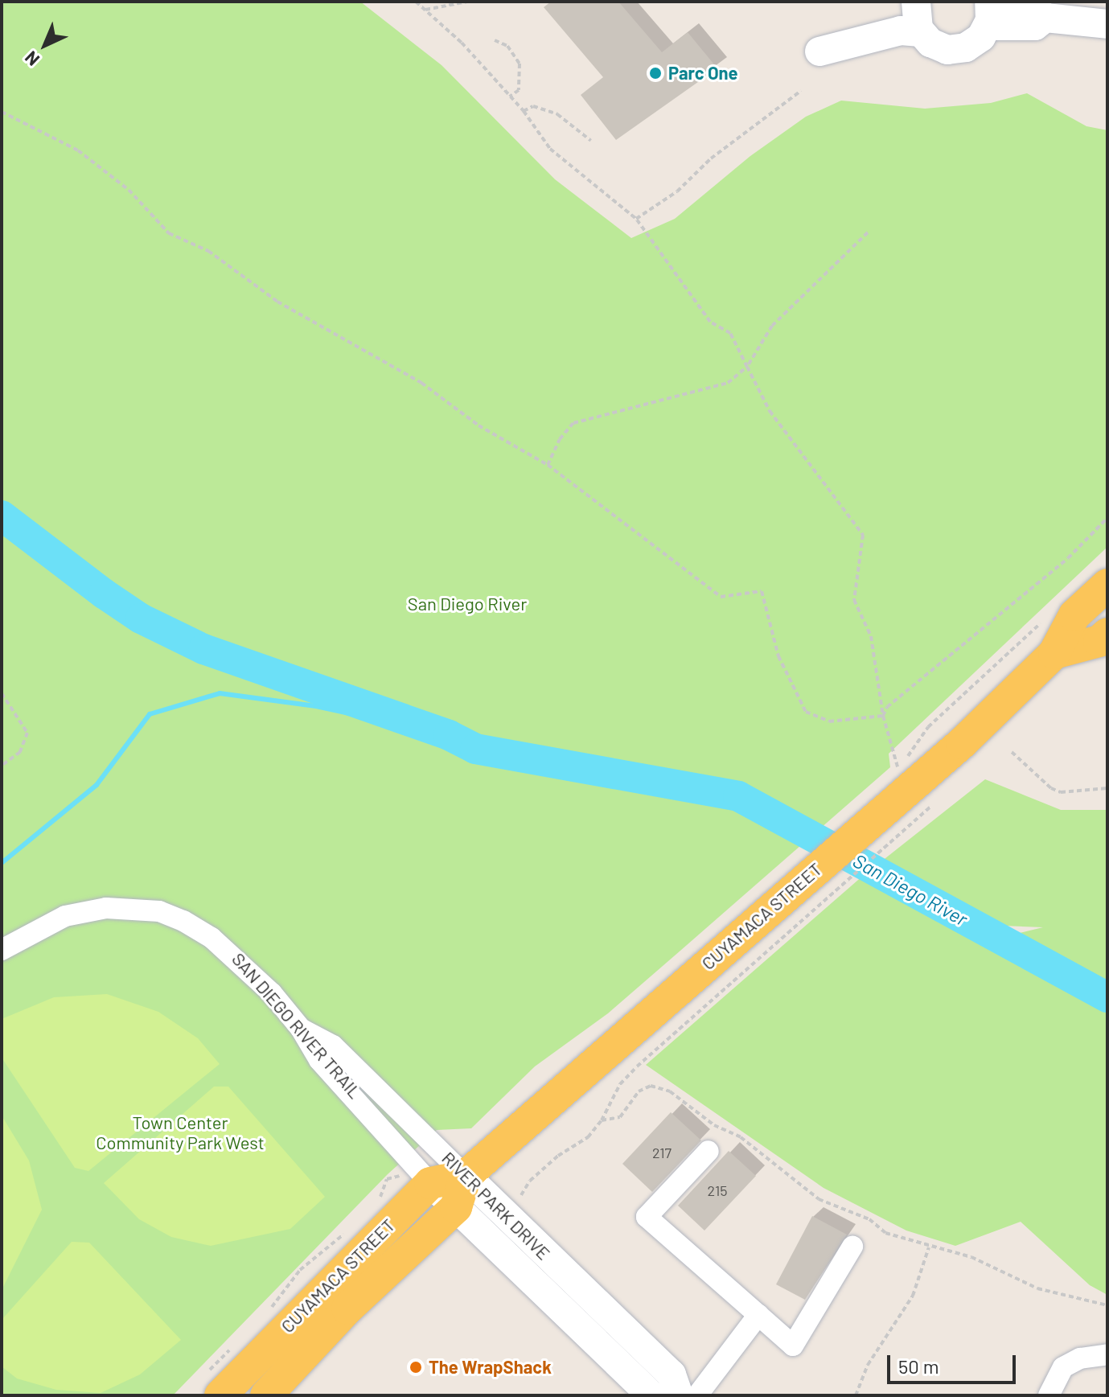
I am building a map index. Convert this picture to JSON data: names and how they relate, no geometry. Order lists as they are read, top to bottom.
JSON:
{
  "streets": {
    "main road": ["CUYAMACA STREET"],
    "street": ["RIVER PARK DRIVE"]
  },
  "crossings": [
    ["CUYAMACA STREET", "RIVER PARK DRIVE"]
  ],
  "water": ["San Diego River"],
  "parks": ["San Diego River", "Town Center Community Park West"],
  "places": ["Parc One", "The WrapShack"],
  "house_numbers": ["217", "215"],
  "scale_bar": "50 m",
  "north": "bottom left"
}
